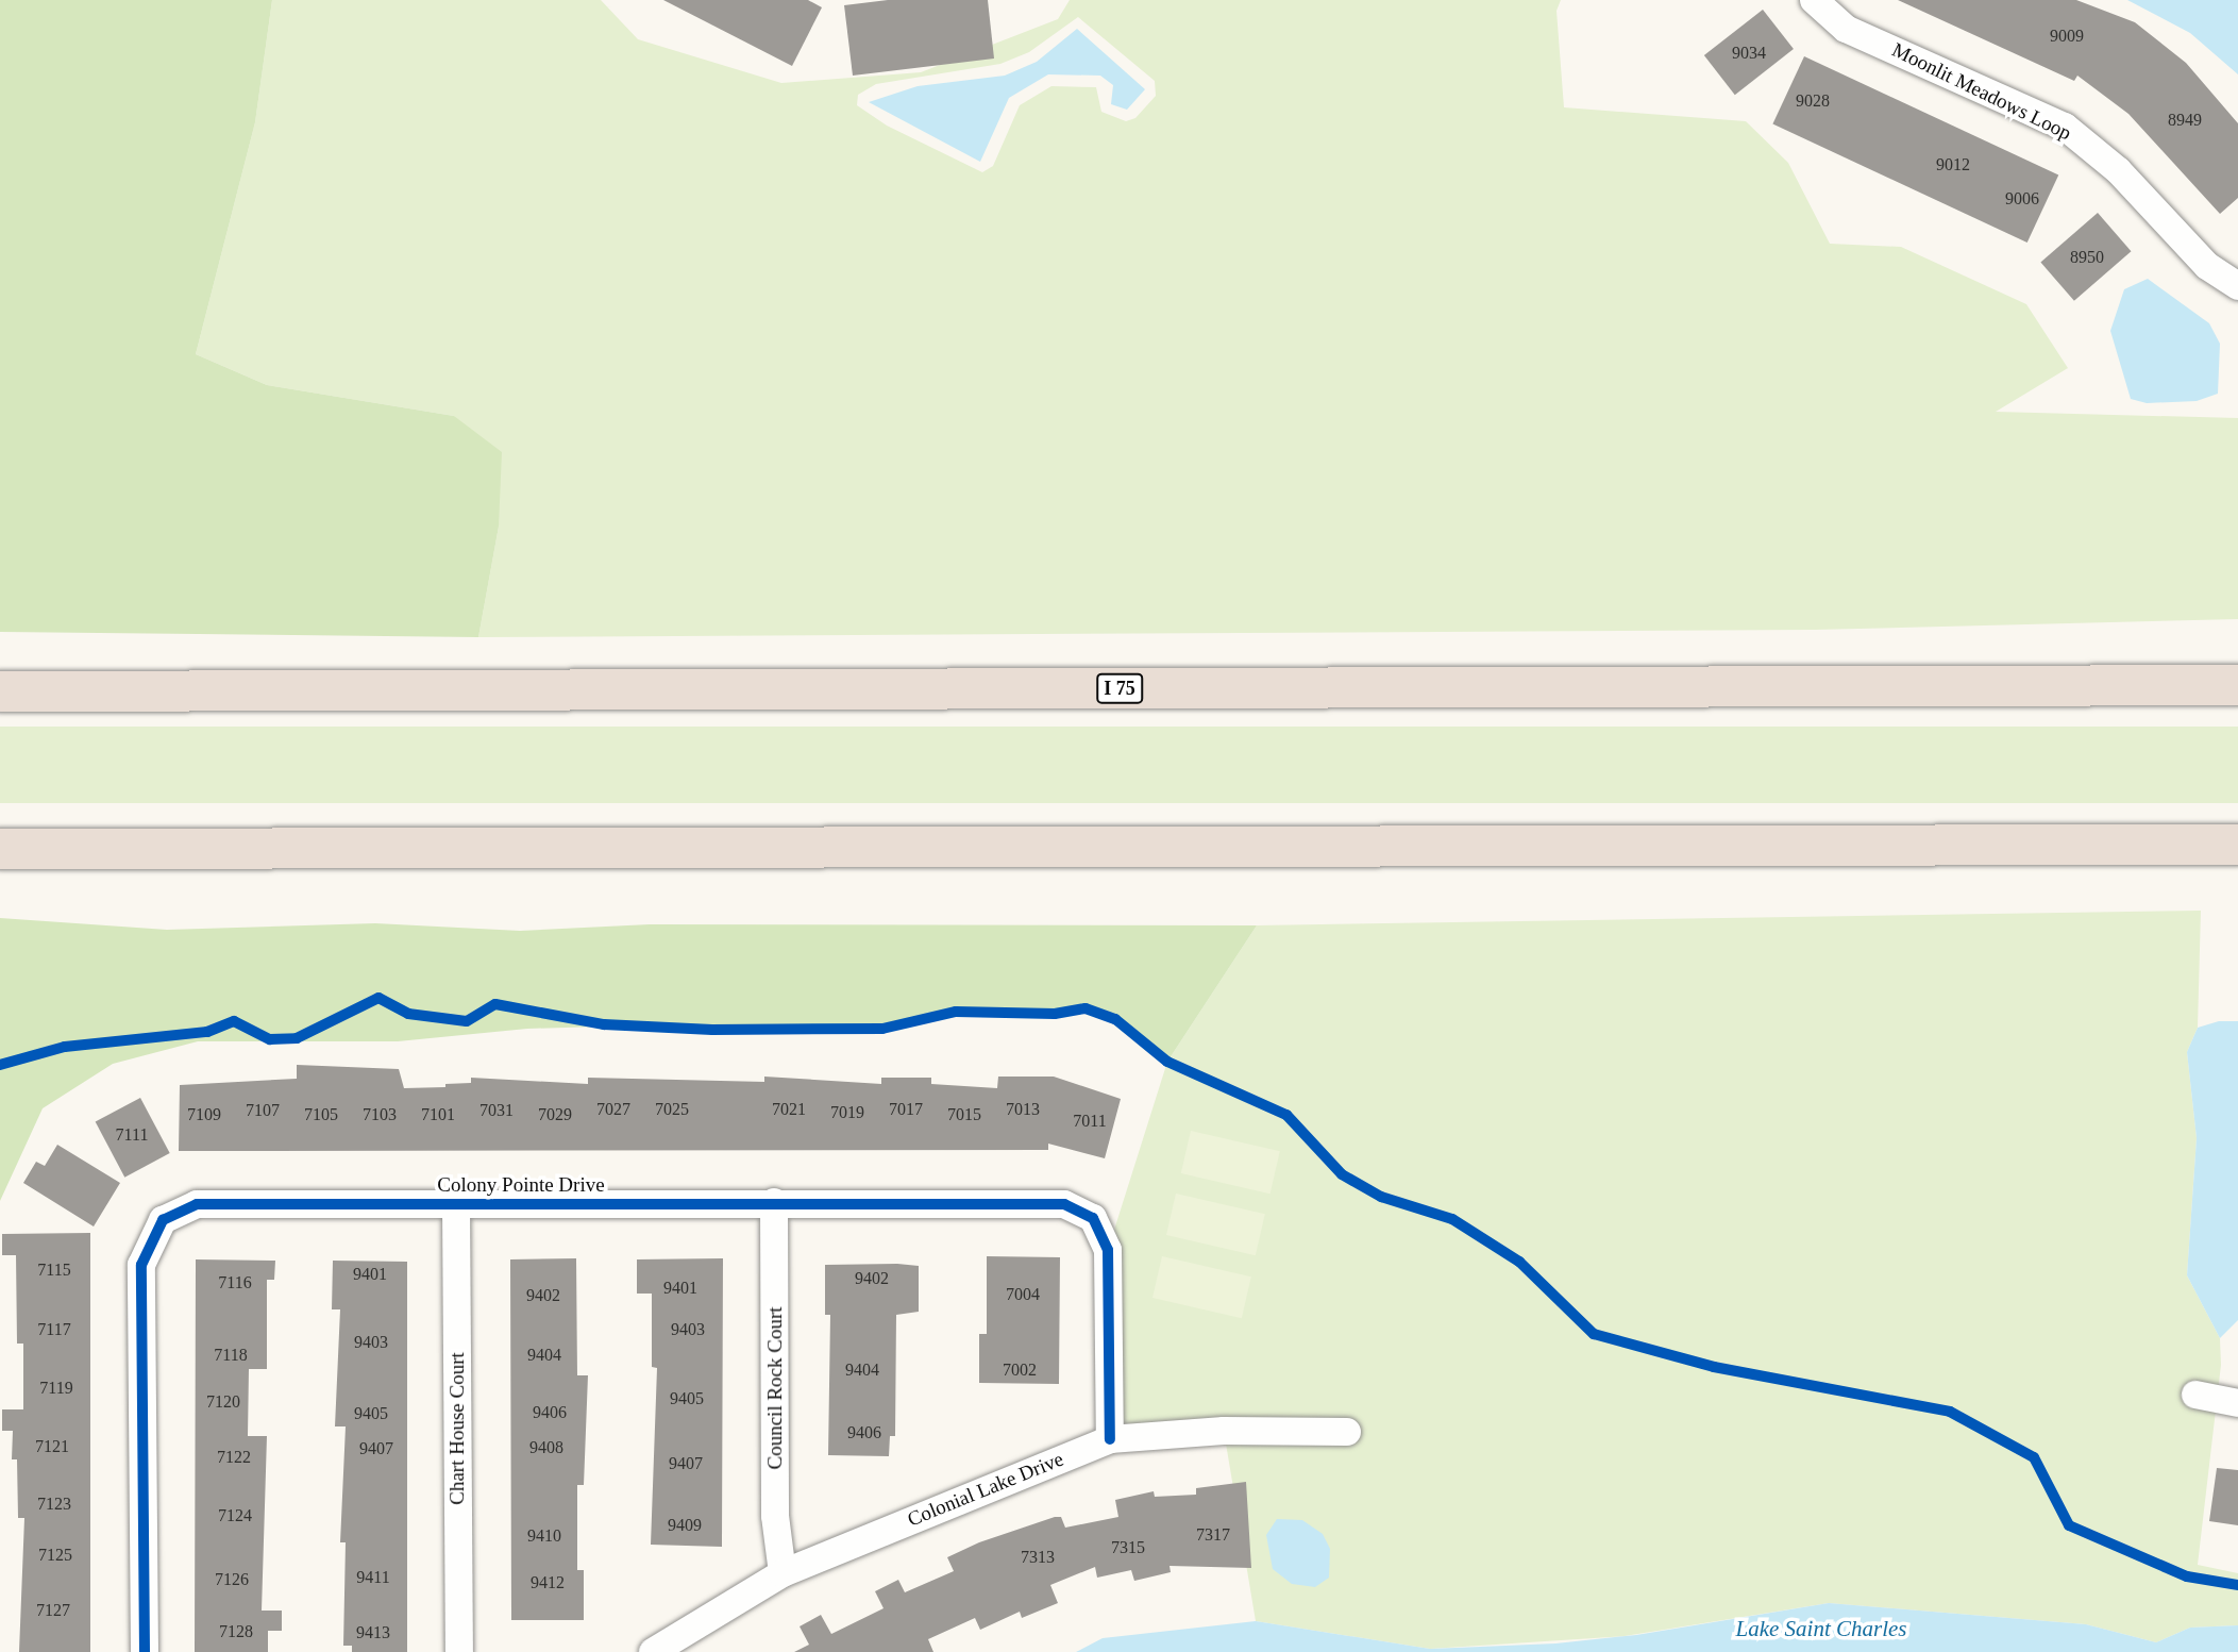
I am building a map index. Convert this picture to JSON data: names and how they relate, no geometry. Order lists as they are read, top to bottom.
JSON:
{
  "streets": {
    "highway": ["I 75"],
    "street": [
      "Moonlit Meadows Loop",
      "Colony Pointe Drive",
      "Council Rock Court",
      "Chart House Court",
      "Colonial Lake Drive"
    ]
  },
  "crossings": [
    ["Colony Pointe Drive", "Council Rock Court"],
    ["Colony Pointe Drive", "Chart House Court"],
    ["Colony Pointe Drive", "Colonial Lake Drive"],
    ["Council Rock Court", "Colonial Lake Drive"]
  ],
  "water": ["Lake Saint Charles"],
  "house_numbers": [
    "9009",
    "9034",
    "9028",
    "8949",
    "9012",
    "9006",
    "8950",
    "7027",
    "7025",
    "7021",
    "7017",
    "7013",
    "7107",
    "7031",
    "7019",
    "7109",
    "7105",
    "7103",
    "7101",
    "7029",
    "7015",
    "7011",
    "7111",
    "7115",
    "9401",
    "9402",
    "7116",
    "9401",
    "7004",
    "9402",
    "7117",
    "9403",
    "9403",
    "7118",
    "9404",
    "9404",
    "7002",
    "7119",
    "9405",
    "7120",
    "9406",
    "9405",
    "9406",
    "7121",
    "9408",
    "9407",
    "7122",
    "9407",
    "7123",
    "7124",
    "9409",
    "7317",
    "9410",
    "7315",
    "7125",
    "7313",
    "9411",
    "7126",
    "9412",
    "7127",
    "7128",
    "9413"
  ]
}
